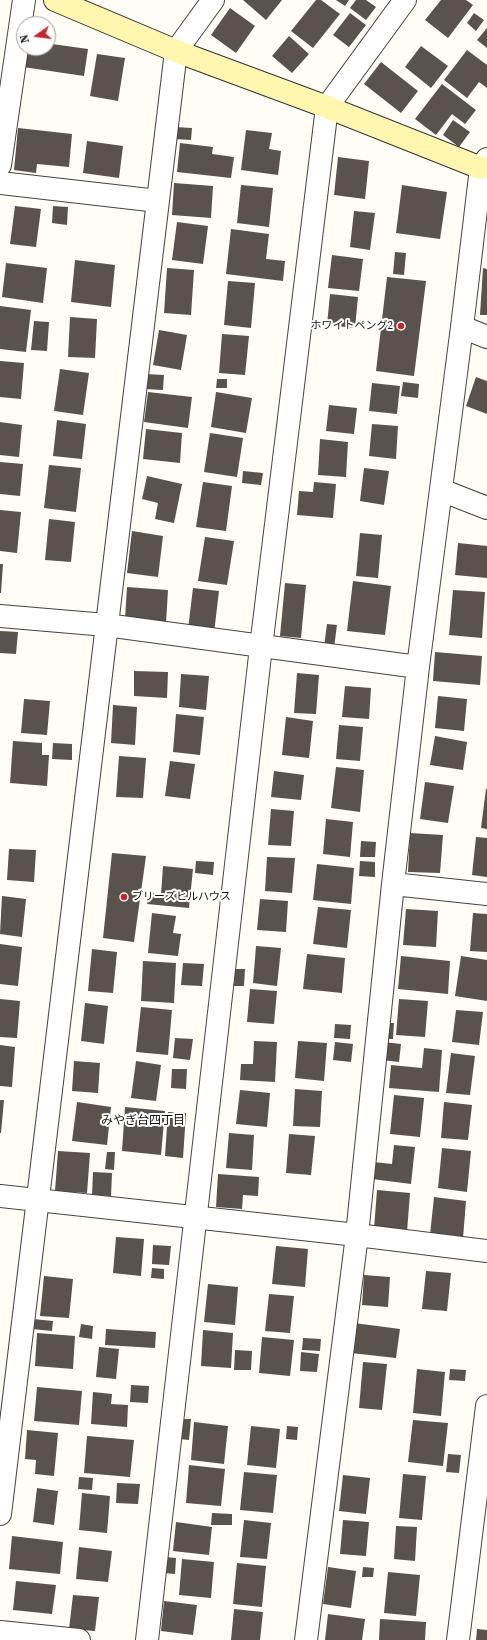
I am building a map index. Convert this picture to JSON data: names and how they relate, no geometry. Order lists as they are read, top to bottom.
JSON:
{
  "districts": ["みやぎ台四丁目"],
  "places": ["ホワイトペング2", "ブリーズヒルハウス"],
  "north": "left"
}
